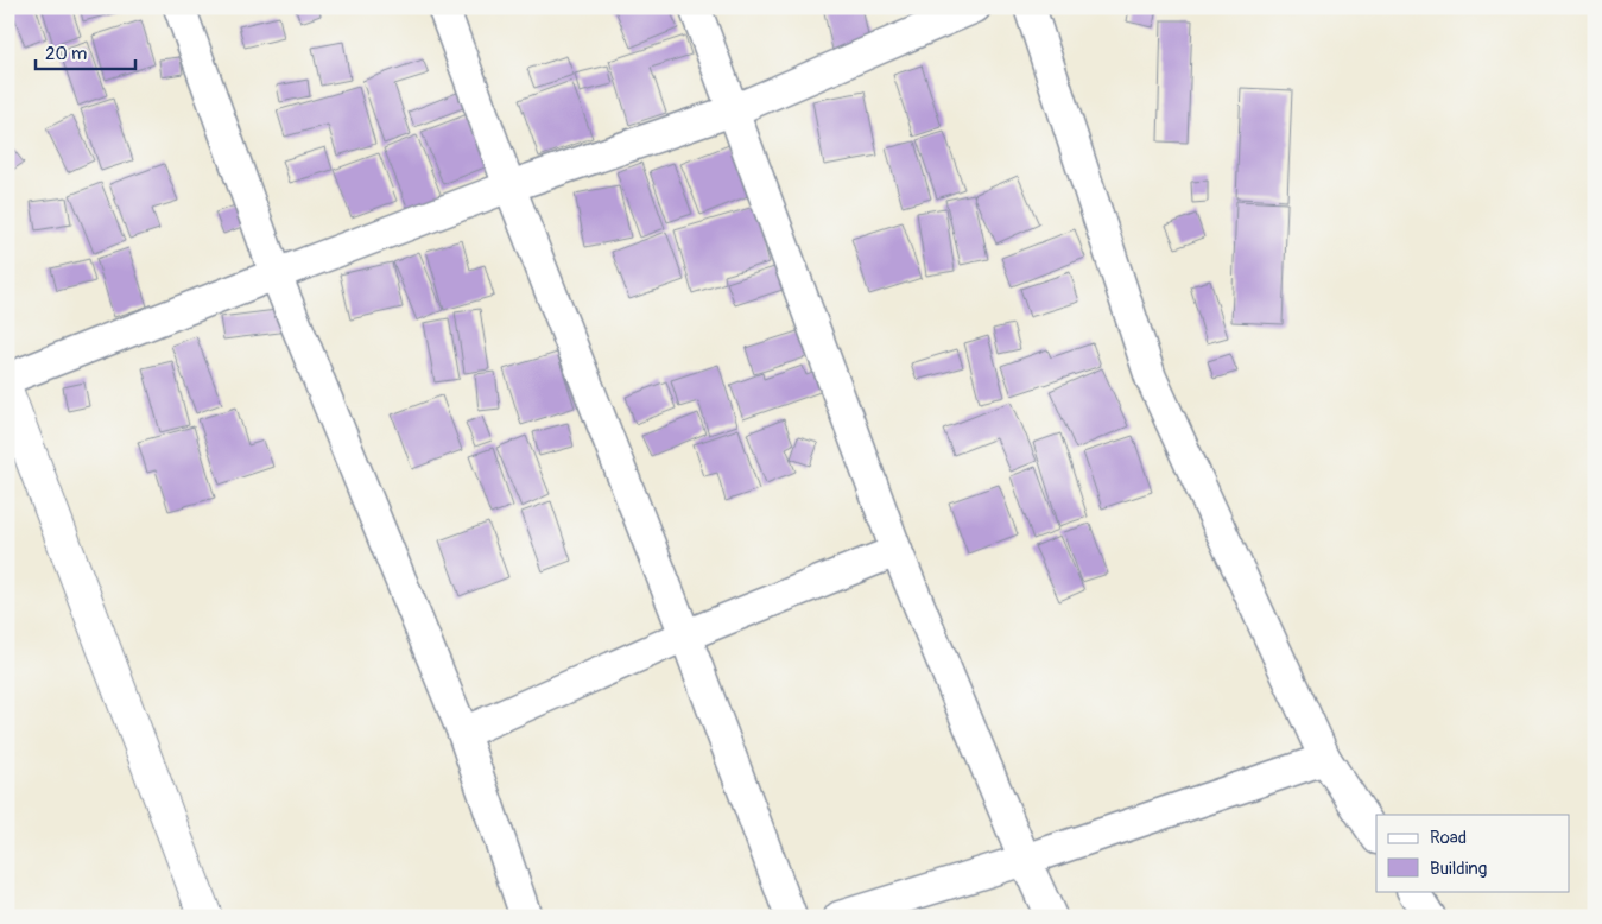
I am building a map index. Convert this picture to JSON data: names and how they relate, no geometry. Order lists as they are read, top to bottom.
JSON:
{
  "legend": ["Road", "Building"],
  "scale_bar": "20 m"
}
